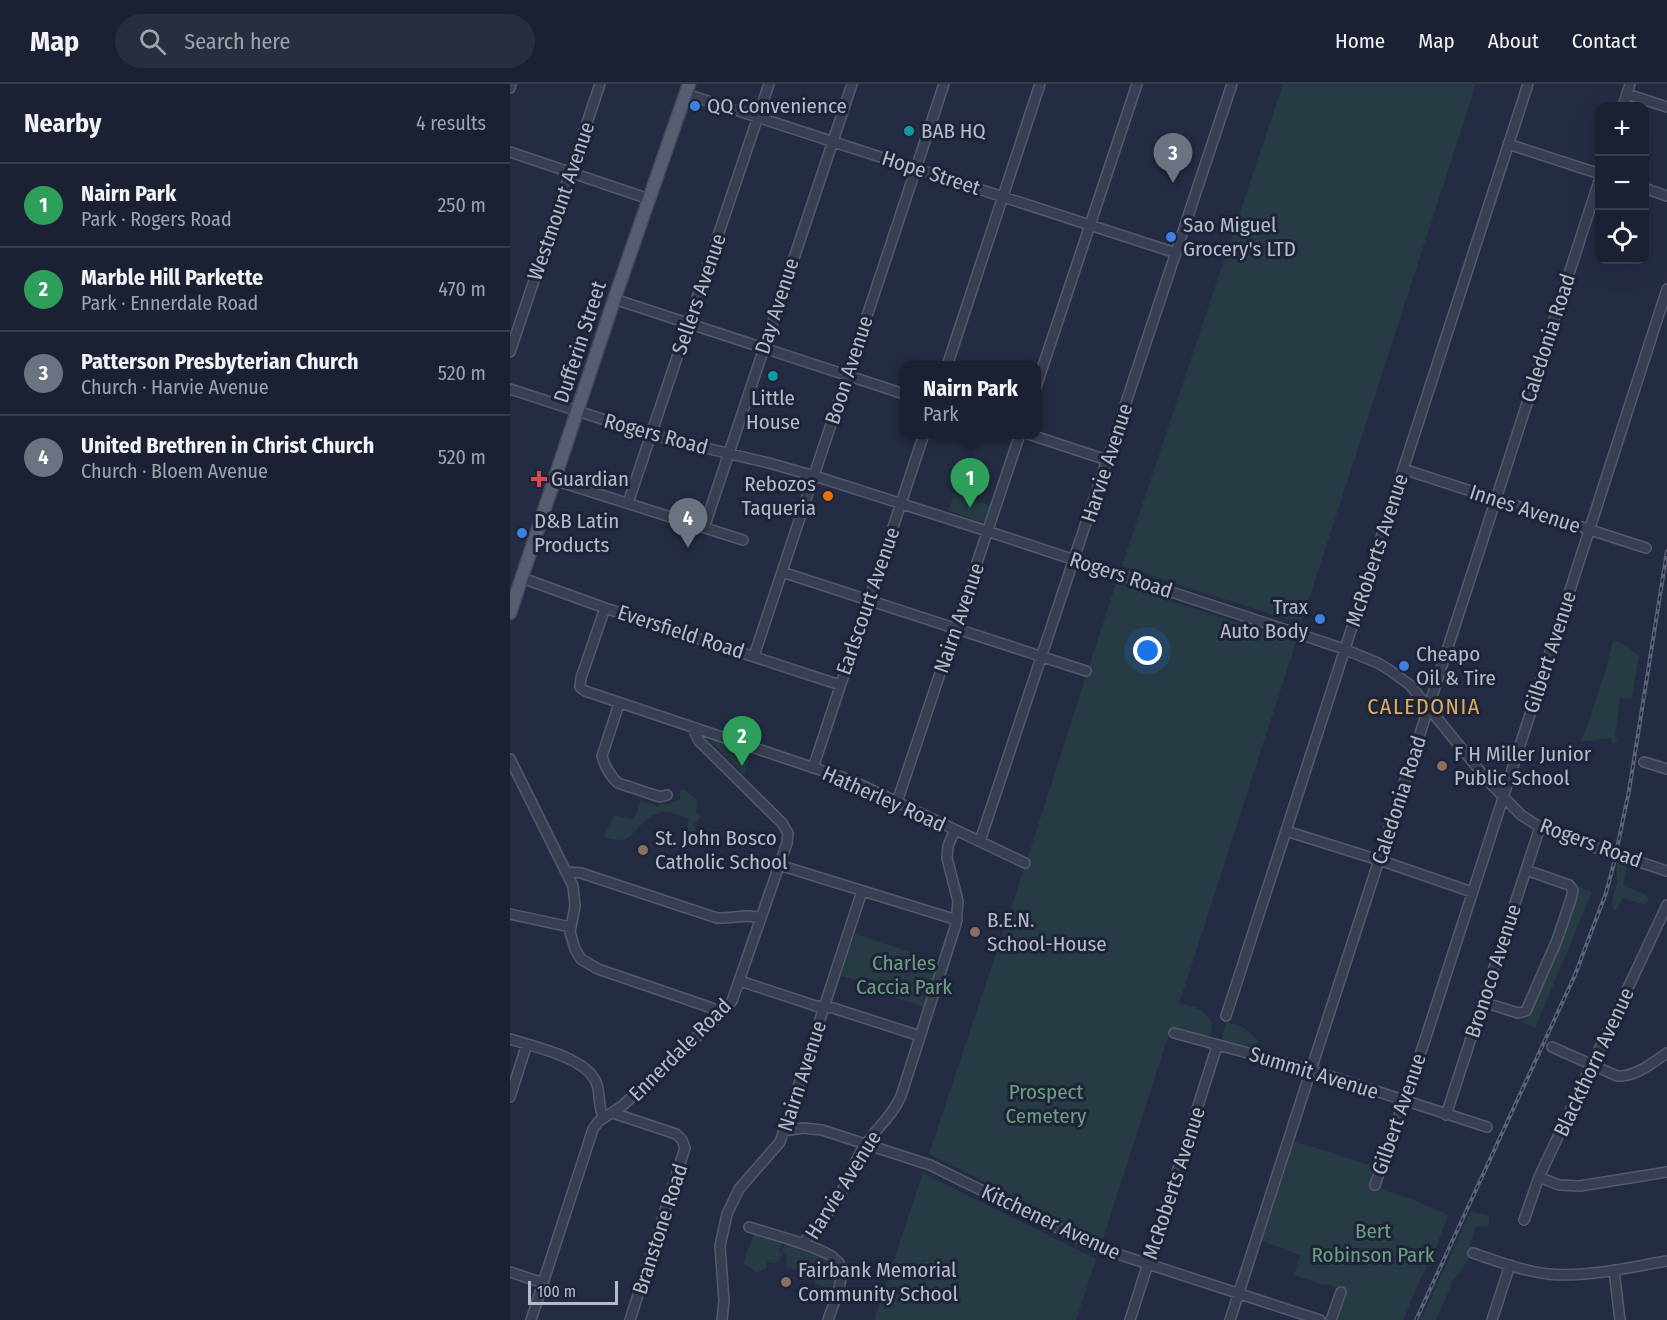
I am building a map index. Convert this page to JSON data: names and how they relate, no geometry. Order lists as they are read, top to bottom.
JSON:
{
  "streets": {
    "main road": ["Dufferin Street"],
    "street": [
      "Hope Street",
      "Westmount Avenue",
      "Sellers Avenue",
      "Day Avenue",
      "Caledonia Road",
      "Boon Avenue",
      "Rogers Road",
      "Harvie Avenue",
      "Innes Avenue",
      "McRoberts Avenue",
      "Earlscourt Avenue",
      "Nairn Avenue",
      "Eversfield Road",
      "Gilbert Avenue",
      "Hatherley Road",
      "Bronoco Avenue",
      "Ennerdale Road",
      "Blackthorn Avenue",
      "Summit Avenue",
      "Kitchener Avenue",
      "Branstone Road"
    ]
  },
  "crossings": [
    ["Hope Street", "Sellers Avenue"],
    ["Hope Street", "Day Avenue"],
    ["Hope Street", "Dufferin Street"],
    ["Hope Street", "Boon Avenue"],
    ["Hope Street", "Harvie Avenue"],
    ["Sellers Avenue", "Rogers Road"],
    ["Day Avenue", "Rogers Road"],
    ["Caledonia Road", "Rogers Road"],
    ["Caledonia Road", "Innes Avenue"],
    ["Caledonia Road", "Summit Avenue"],
    ["Caledonia Road", "Kitchener Avenue"],
    ["Dufferin Street", "Rogers Road"],
    ["Dufferin Street", "Eversfield Road"],
    ["Boon Avenue", "Rogers Road"],
    ["Boon Avenue", "Eversfield Road"],
    ["Rogers Road", "Harvie Avenue"],
    ["Rogers Road", "McRoberts Avenue"],
    ["Rogers Road", "Earlscourt Avenue"],
    ["Rogers Road", "Nairn Avenue"],
    ["Rogers Road", "Gilbert Avenue"],
    ["Rogers Road", "Bronoco Avenue"],
    ["Harvie Avenue", "Hatherley Road"],
    ["Harvie Avenue", "Kitchener Avenue"],
    ["Innes Avenue", "McRoberts Avenue"],
    ["Innes Avenue", "Gilbert Avenue"],
    ["McRoberts Avenue", "Summit Avenue"],
    ["McRoberts Avenue", "Kitchener Avenue"],
    ["Earlscourt Avenue", "Eversfield Road"],
    ["Earlscourt Avenue", "Hatherley Road"],
    ["Nairn Avenue", "Hatherley Road"],
    ["Nairn Avenue", "Kitchener Avenue"],
    ["Eversfield Road", "Hatherley Road"],
    ["Gilbert Avenue", "Summit Avenue"],
    ["Hatherley Road", "Ennerdale Road"],
    ["Bronoco Avenue", "Summit Avenue"],
    ["Ennerdale Road", "Branstone Road"]
  ],
  "districts": ["CALEDONIA"],
  "parks": ["Charles Caccia Park", "Prospect Cemetery", "Bert Robinson Park"],
  "places": {
    "other": [
      "QQ Convenience",
      "BAB HQ",
      "Sao Miguel Grocery's LTD",
      "Little House",
      "Rebozos Taqueria",
      "D&B Latin Products",
      "Trax Auto Body",
      "Cheapo Oil & Tire",
      "F H Miller Junior Public School",
      "St. John Bosco Catholic School",
      "B.E.N. School-House",
      "Fairbank Memorial Community School"
    ],
    "health": ["Guardian"]
  },
  "scale_bar": "100 m",
  "page": {
    "header": "Map",
    "search": "Search here",
    "nav": [
      "Home",
      "Map",
      "About",
      "Contact"
    ],
    "heading": ["Nearby", "4 results"],
    "map_buttons": ["+", "−"],
    "pins": [
      "3",
      "1",
      "4",
      "2"
    ],
    "list": [
      {
        "mark": "1",
        "name": "Nairn Park",
        "note": "Park · Rogers Road",
        "value": "250 m"
      },
      {
        "mark": "2",
        "name": "Marble Hill Parkette",
        "note": "Park · Ennerdale Road",
        "value": "470 m"
      },
      {
        "mark": "3",
        "name": "Patterson Presbyterian Church",
        "note": "Church · Harvie Avenue",
        "value": "520 m"
      },
      {
        "mark": "4",
        "name": "United Brethren in Christ Church",
        "note": "Church · Bloem Avenue",
        "value": "520 m"
      }
    ],
    "popup": ["Nairn Park", "Park"],
    "scale": "100 m"
  }
}
